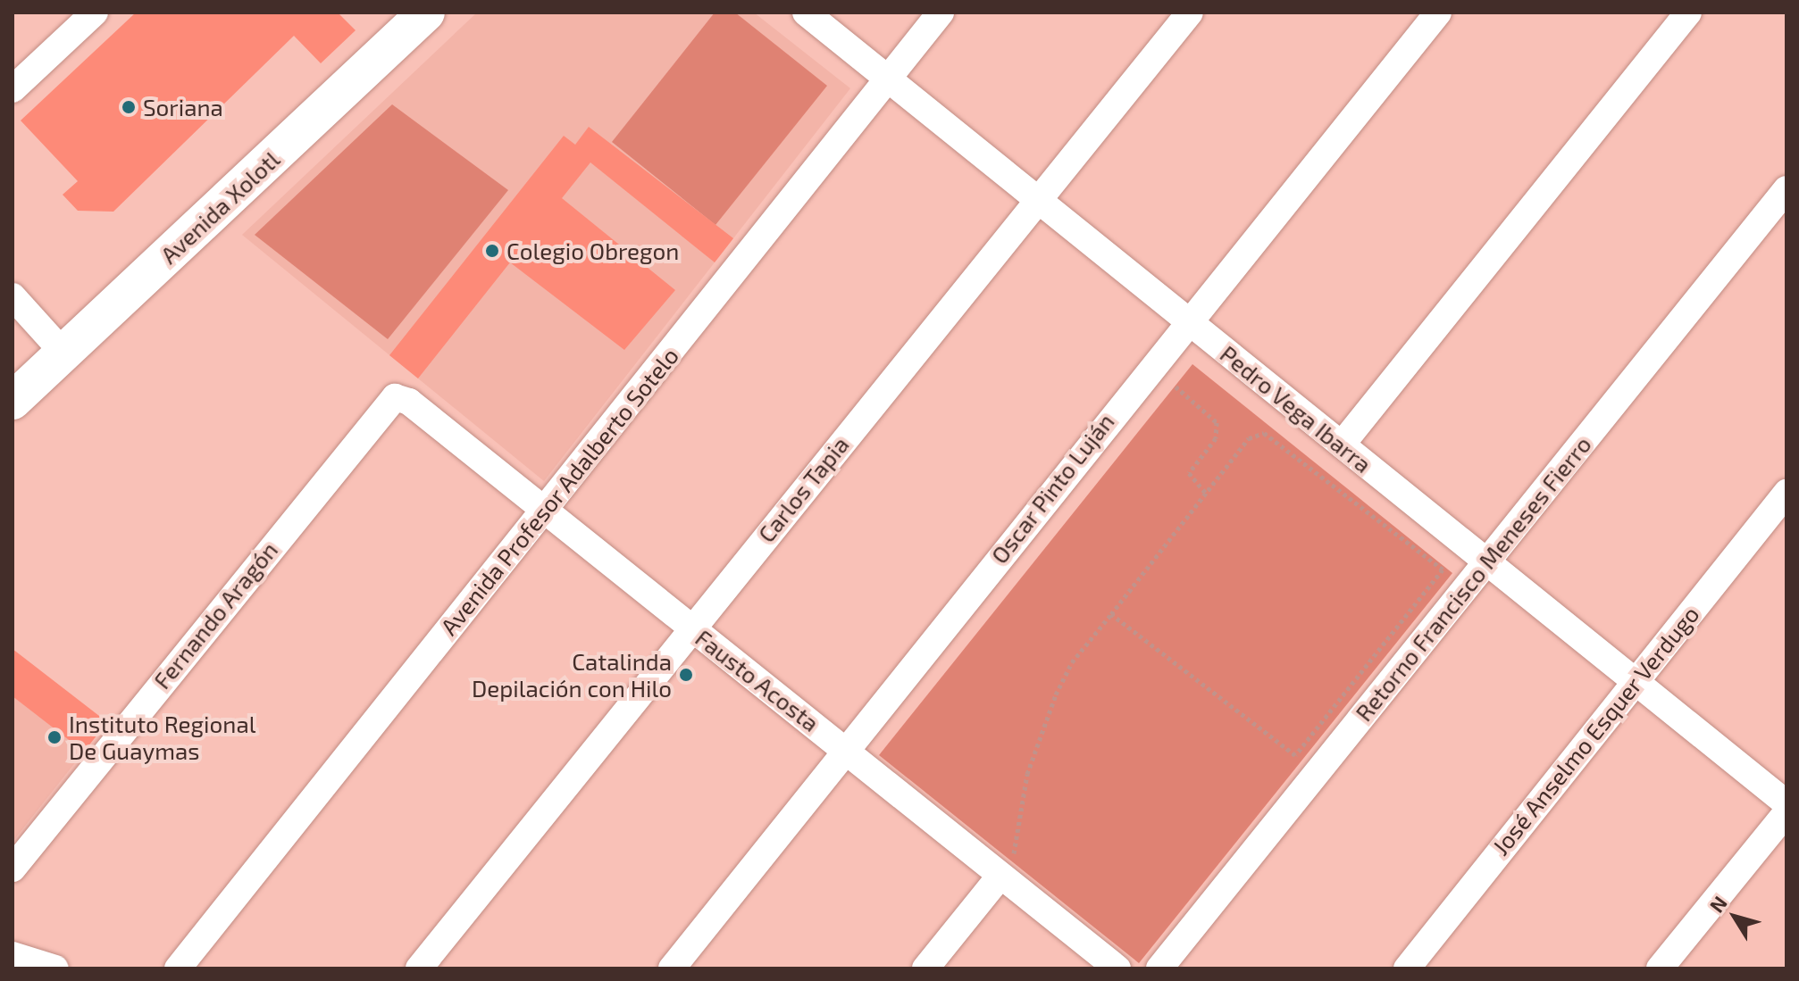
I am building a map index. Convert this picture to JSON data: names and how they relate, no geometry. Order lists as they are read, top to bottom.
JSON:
{
  "streets": {
    "street": [
      "Avenida Xolotl",
      "Pedro Vega Ibarra",
      "Oscar Pinto Luján",
      "Carlos Tapia",
      "Avenida Profesor Adalberto Sotelo",
      "Retorno Francisco Meneses Fierro",
      "Fernando Aragón",
      "Fausto Acosta",
      "José Anselmo Esquer Verdugo"
    ]
  },
  "crossings": [
    ["Pedro Vega Ibarra", "Oscar Pinto Luján"],
    ["Pedro Vega Ibarra", "Carlos Tapia"],
    ["Pedro Vega Ibarra", "Avenida Profesor Adalberto Sotelo"],
    ["Pedro Vega Ibarra", "Retorno Francisco Meneses Fierro"],
    ["Pedro Vega Ibarra", "José Anselmo Esquer Verdugo"],
    ["Oscar Pinto Luján", "Fausto Acosta"],
    ["Carlos Tapia", "Fausto Acosta"],
    ["Avenida Profesor Adalberto Sotelo", "Fausto Acosta"],
    ["Fernando Aragón", "Fausto Acosta"]
  ],
  "places": [
    "Soriana",
    "Colegio Obregon",
    "Catalinda Depilación con Hilo",
    "Instituto Regional De Guaymas"
  ],
  "north": "top left"
}
